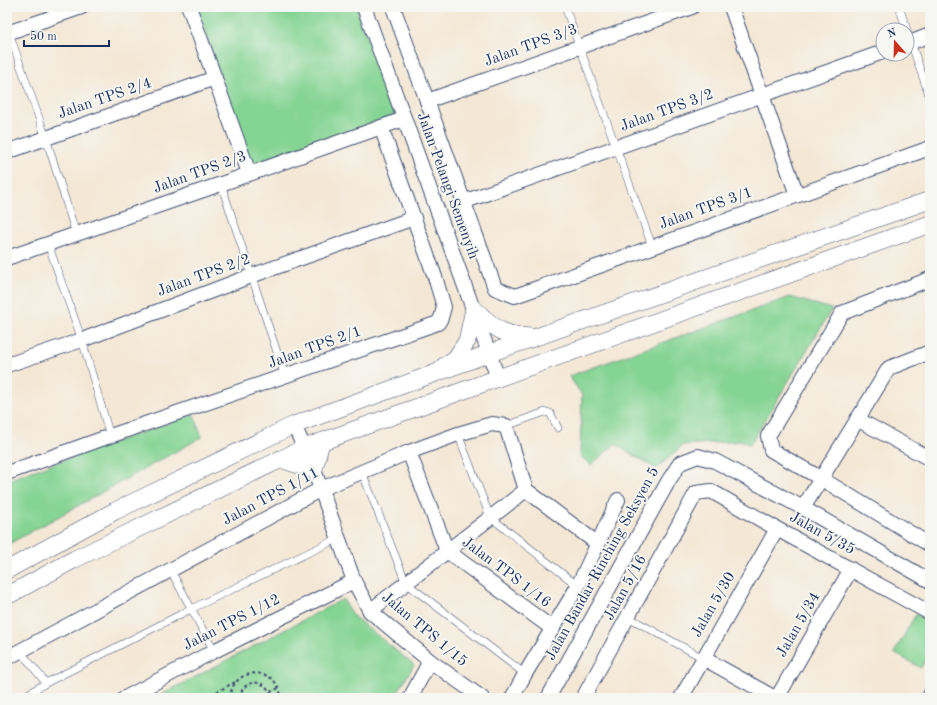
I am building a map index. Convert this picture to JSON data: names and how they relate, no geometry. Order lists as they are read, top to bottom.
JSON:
{
  "streets": {
    "street": [
      "Jalan TPS 3/3",
      "Jalan TPS 2/4",
      "Jalan TPS 3/2",
      "Jalan TPS 2/3",
      "Jalan Pelangi Semenyih",
      "Jalan TPS 3/1",
      "Jalan TPS 2/2",
      "Jalan TPS 2/1",
      "Jalan TPS 1/11",
      "Jalan 5/35",
      "Jalan Bandar Rinching Seksyen 5",
      "Jalan TPS 1/16",
      "Jalan 5/16",
      "Jalan 5/30",
      "Jalan TPS 1/12",
      "Jalan 5/34",
      "Jalan TPS 1/15"
    ]
  },
  "crossings": [
    ["Jalan TPS 3/2", "Jalan TPS 3/1"],
    ["Jalan TPS 2/3", "Jalan Pelangi Semenyih"],
    ["Jalan TPS 2/3", "Jalan TPS 2/1"],
    ["Jalan TPS 2/2", "Jalan TPS 2/1"],
    ["Jalan TPS 1/11", "Jalan TPS 1/16"],
    ["Jalan TPS 1/11", "Jalan TPS 1/15"],
    ["Jalan 5/35", "Jalan 5/16"],
    ["Jalan 5/35", "Jalan 5/30"],
    ["Jalan 5/35", "Jalan 5/34"],
    ["Jalan TPS 1/12", "Jalan TPS 1/15"]
  ],
  "scale_bar": "50 m",
  "north": "top"
}
